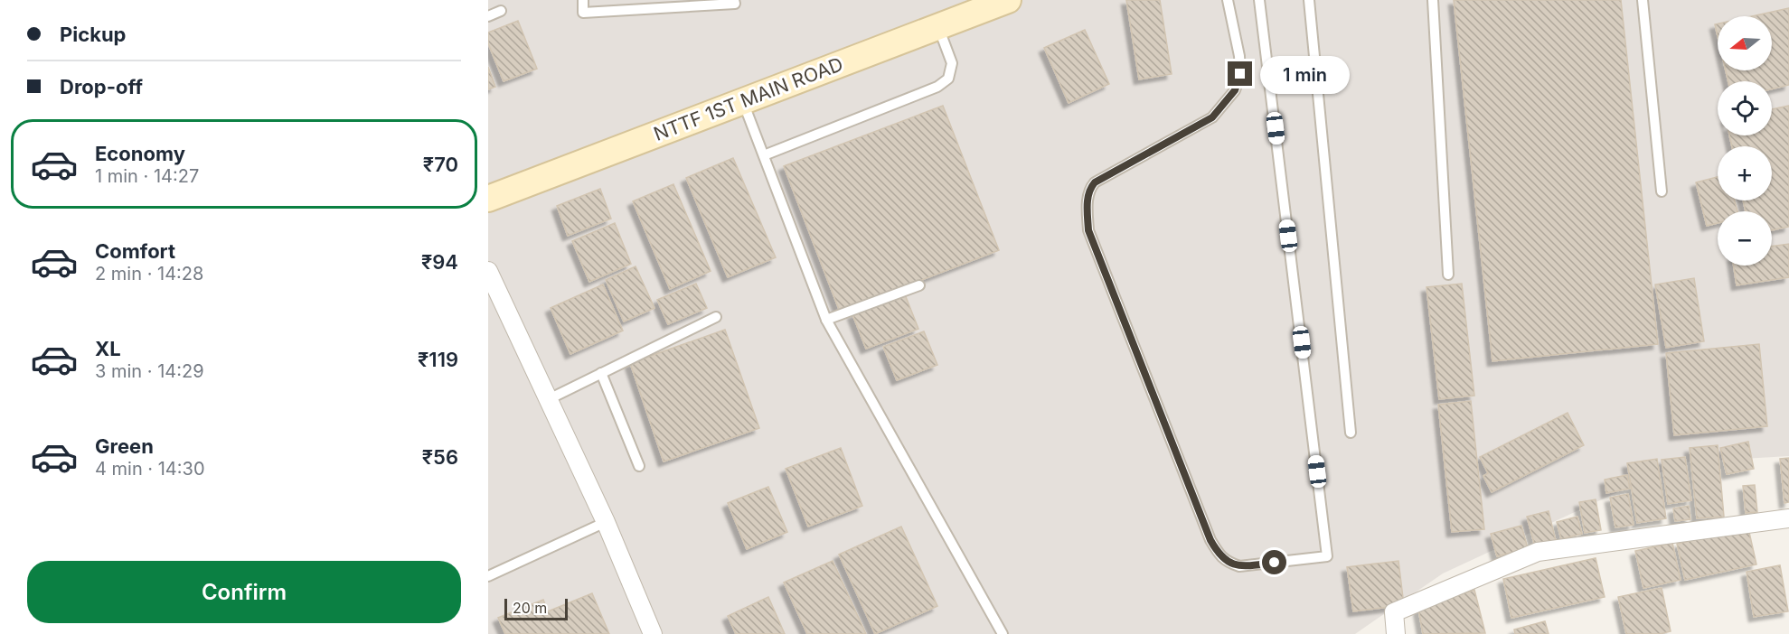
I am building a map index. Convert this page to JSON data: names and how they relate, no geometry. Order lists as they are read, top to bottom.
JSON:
{
  "streets": {
    "street": ["NTTF 1ST MAIN ROAD"]
  },
  "scale_bar": "20 m",
  "north": "left",
  "page": {
    "banner": ["Pickup", "Drop-off"],
    "map_buttons": ["+", "−"],
    "bubble": "1 min",
    "list": [
      {
        "name": "Economy",
        "note": "1 min · 14:27",
        "value": "₹70"
      },
      {
        "name": "Comfort",
        "note": "2 min · 14:28",
        "value": "₹94"
      },
      {
        "name": "XL",
        "note": "3 min · 14:29",
        "value": "₹119"
      },
      {
        "name": "Green",
        "note": "4 min · 14:30",
        "value": "₹56"
      }
    ],
    "buttons": "Confirm",
    "scale": "20 m"
  }
}
